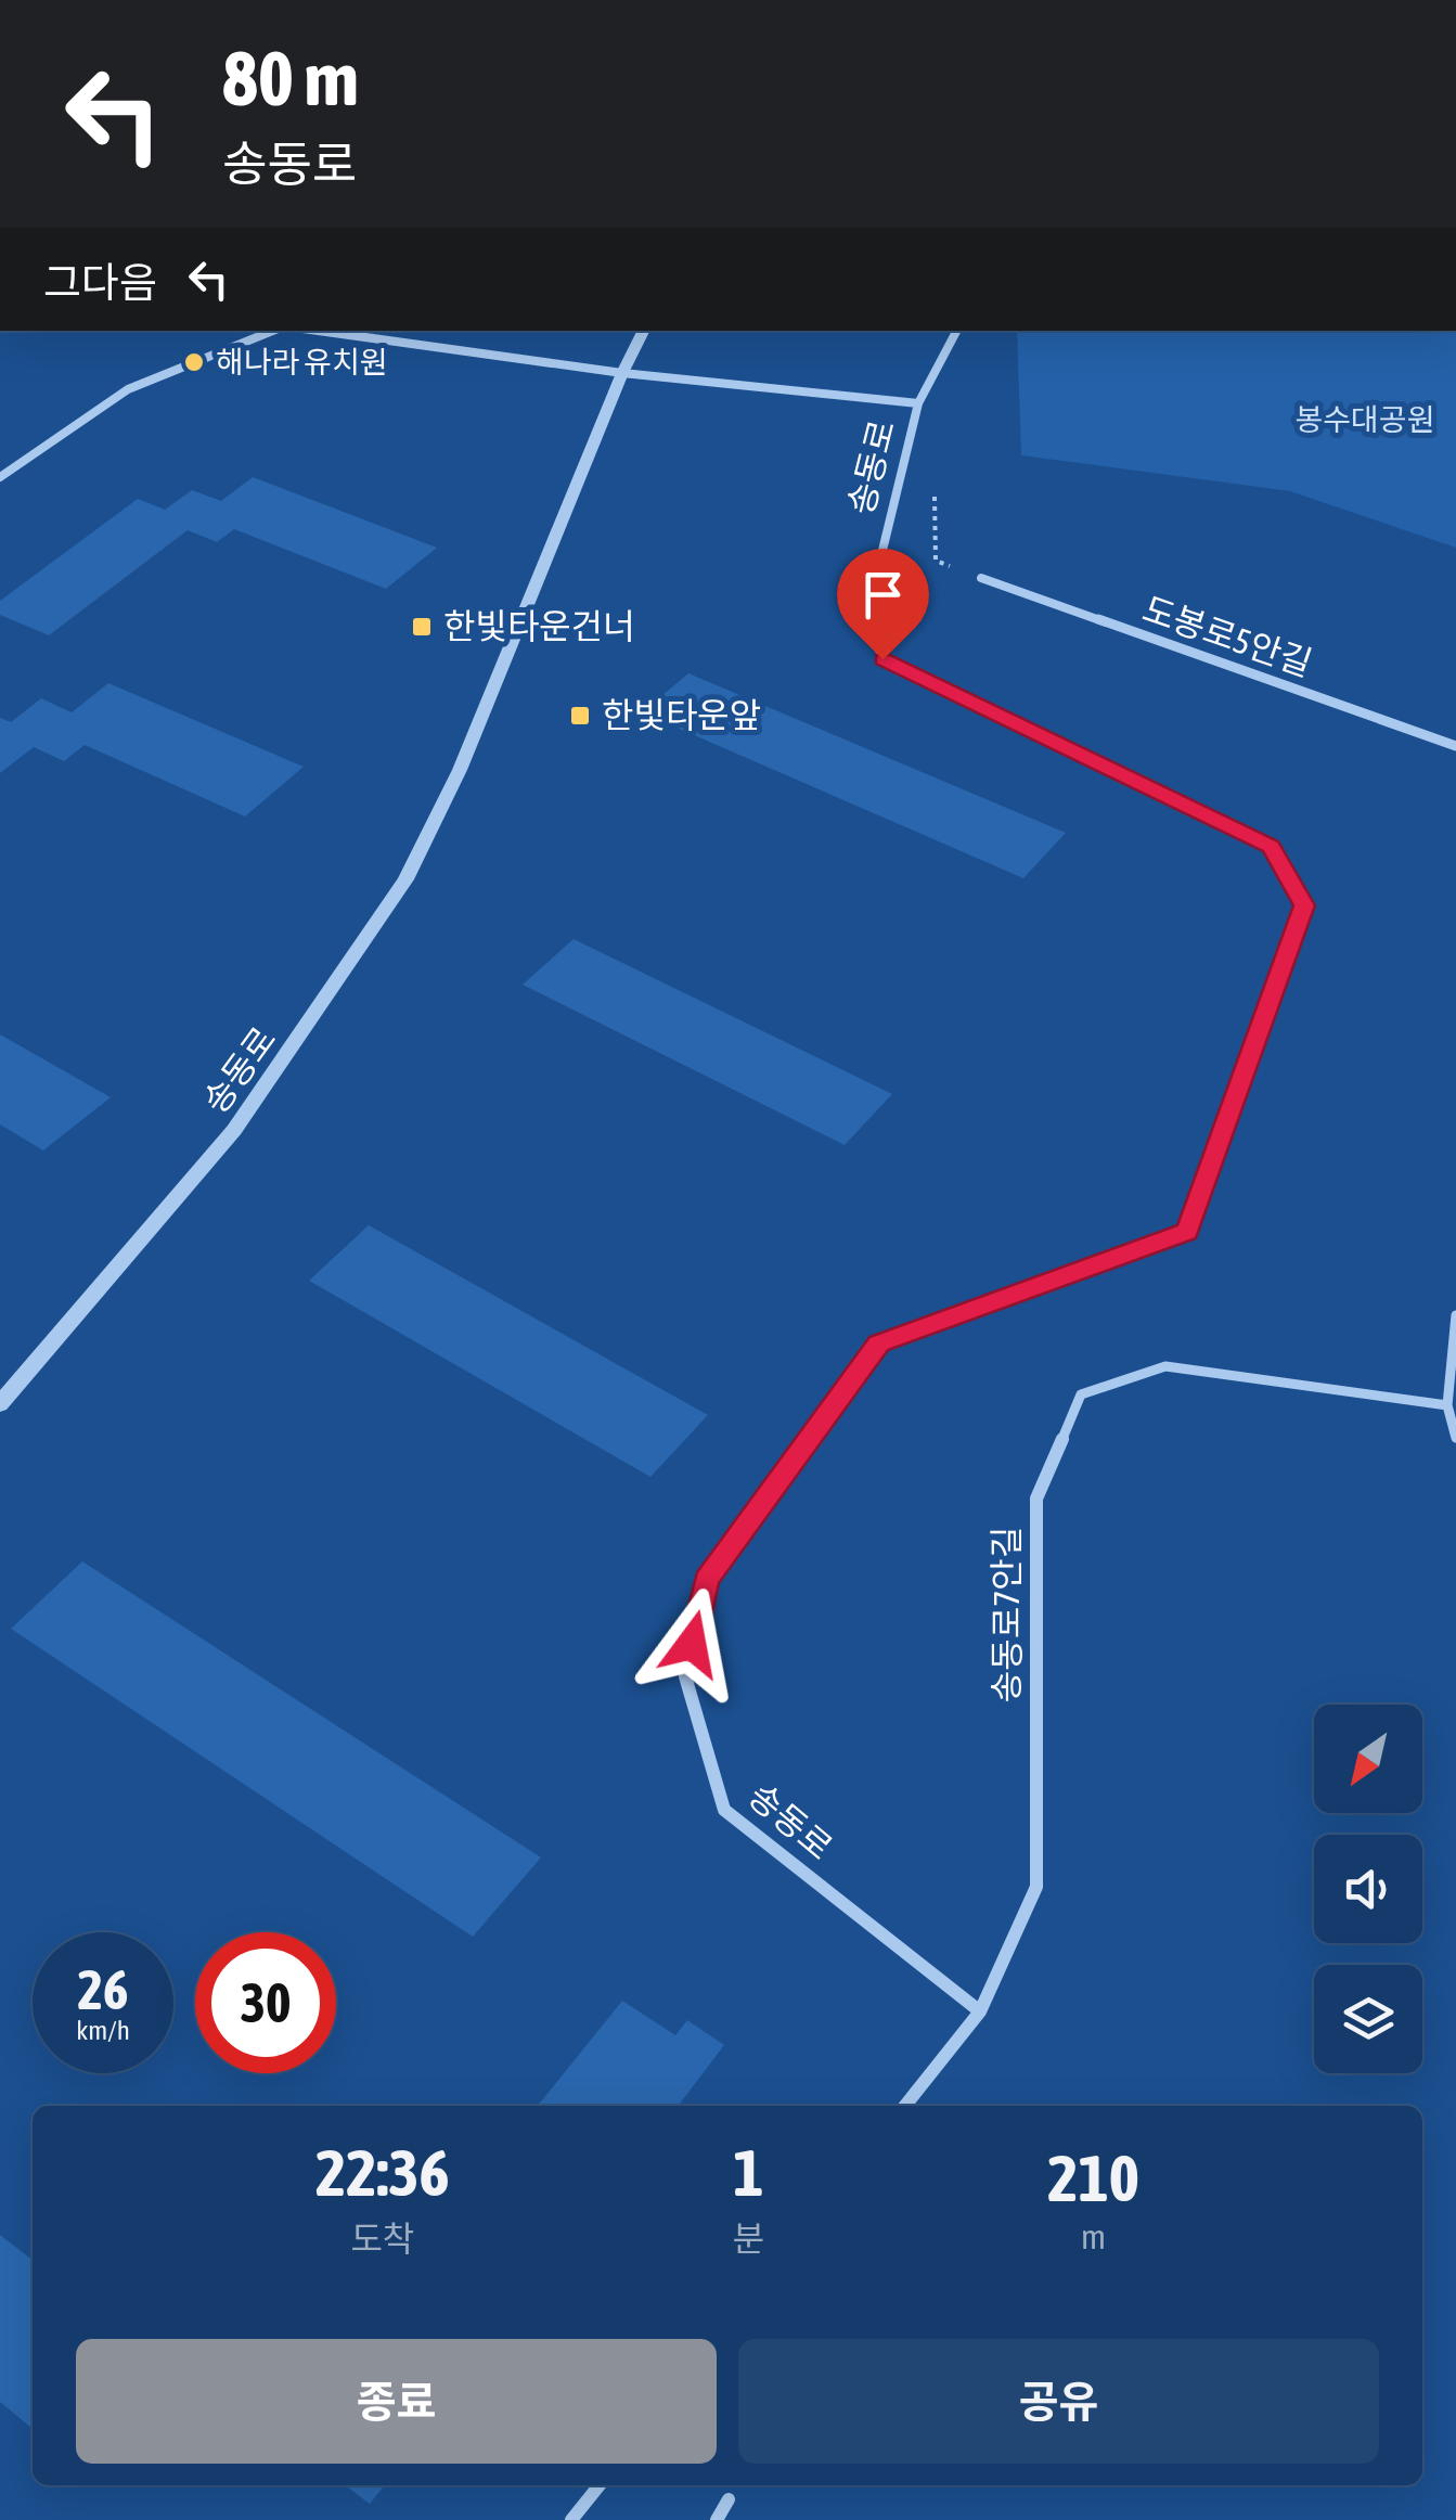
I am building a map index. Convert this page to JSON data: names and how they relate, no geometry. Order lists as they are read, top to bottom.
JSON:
{
  "streets": {
    "street": ["송동로", "도봉로5안길", "송동로7안길"]
  },
  "crossings": [
    ["송동로", "송동로7안길"]
  ],
  "parks": ["봉수대공원"],
  "places": {
    "other": ["해나라 유치원"],
    "transit": ["한빛타운건너", "한빛타운앞"]
  },
  "north": "bottom left",
  "page": {
    "turn": ["80 m", "송동로"],
    "then": "그다음",
    "speed": "26 km/h",
    "limit": "30",
    "eta": [
      "22:36",
      "도착",
      "1",
      "분",
      "210",
      "m"
    ],
    "buttons": ["종료", "공유"]
  }
}
